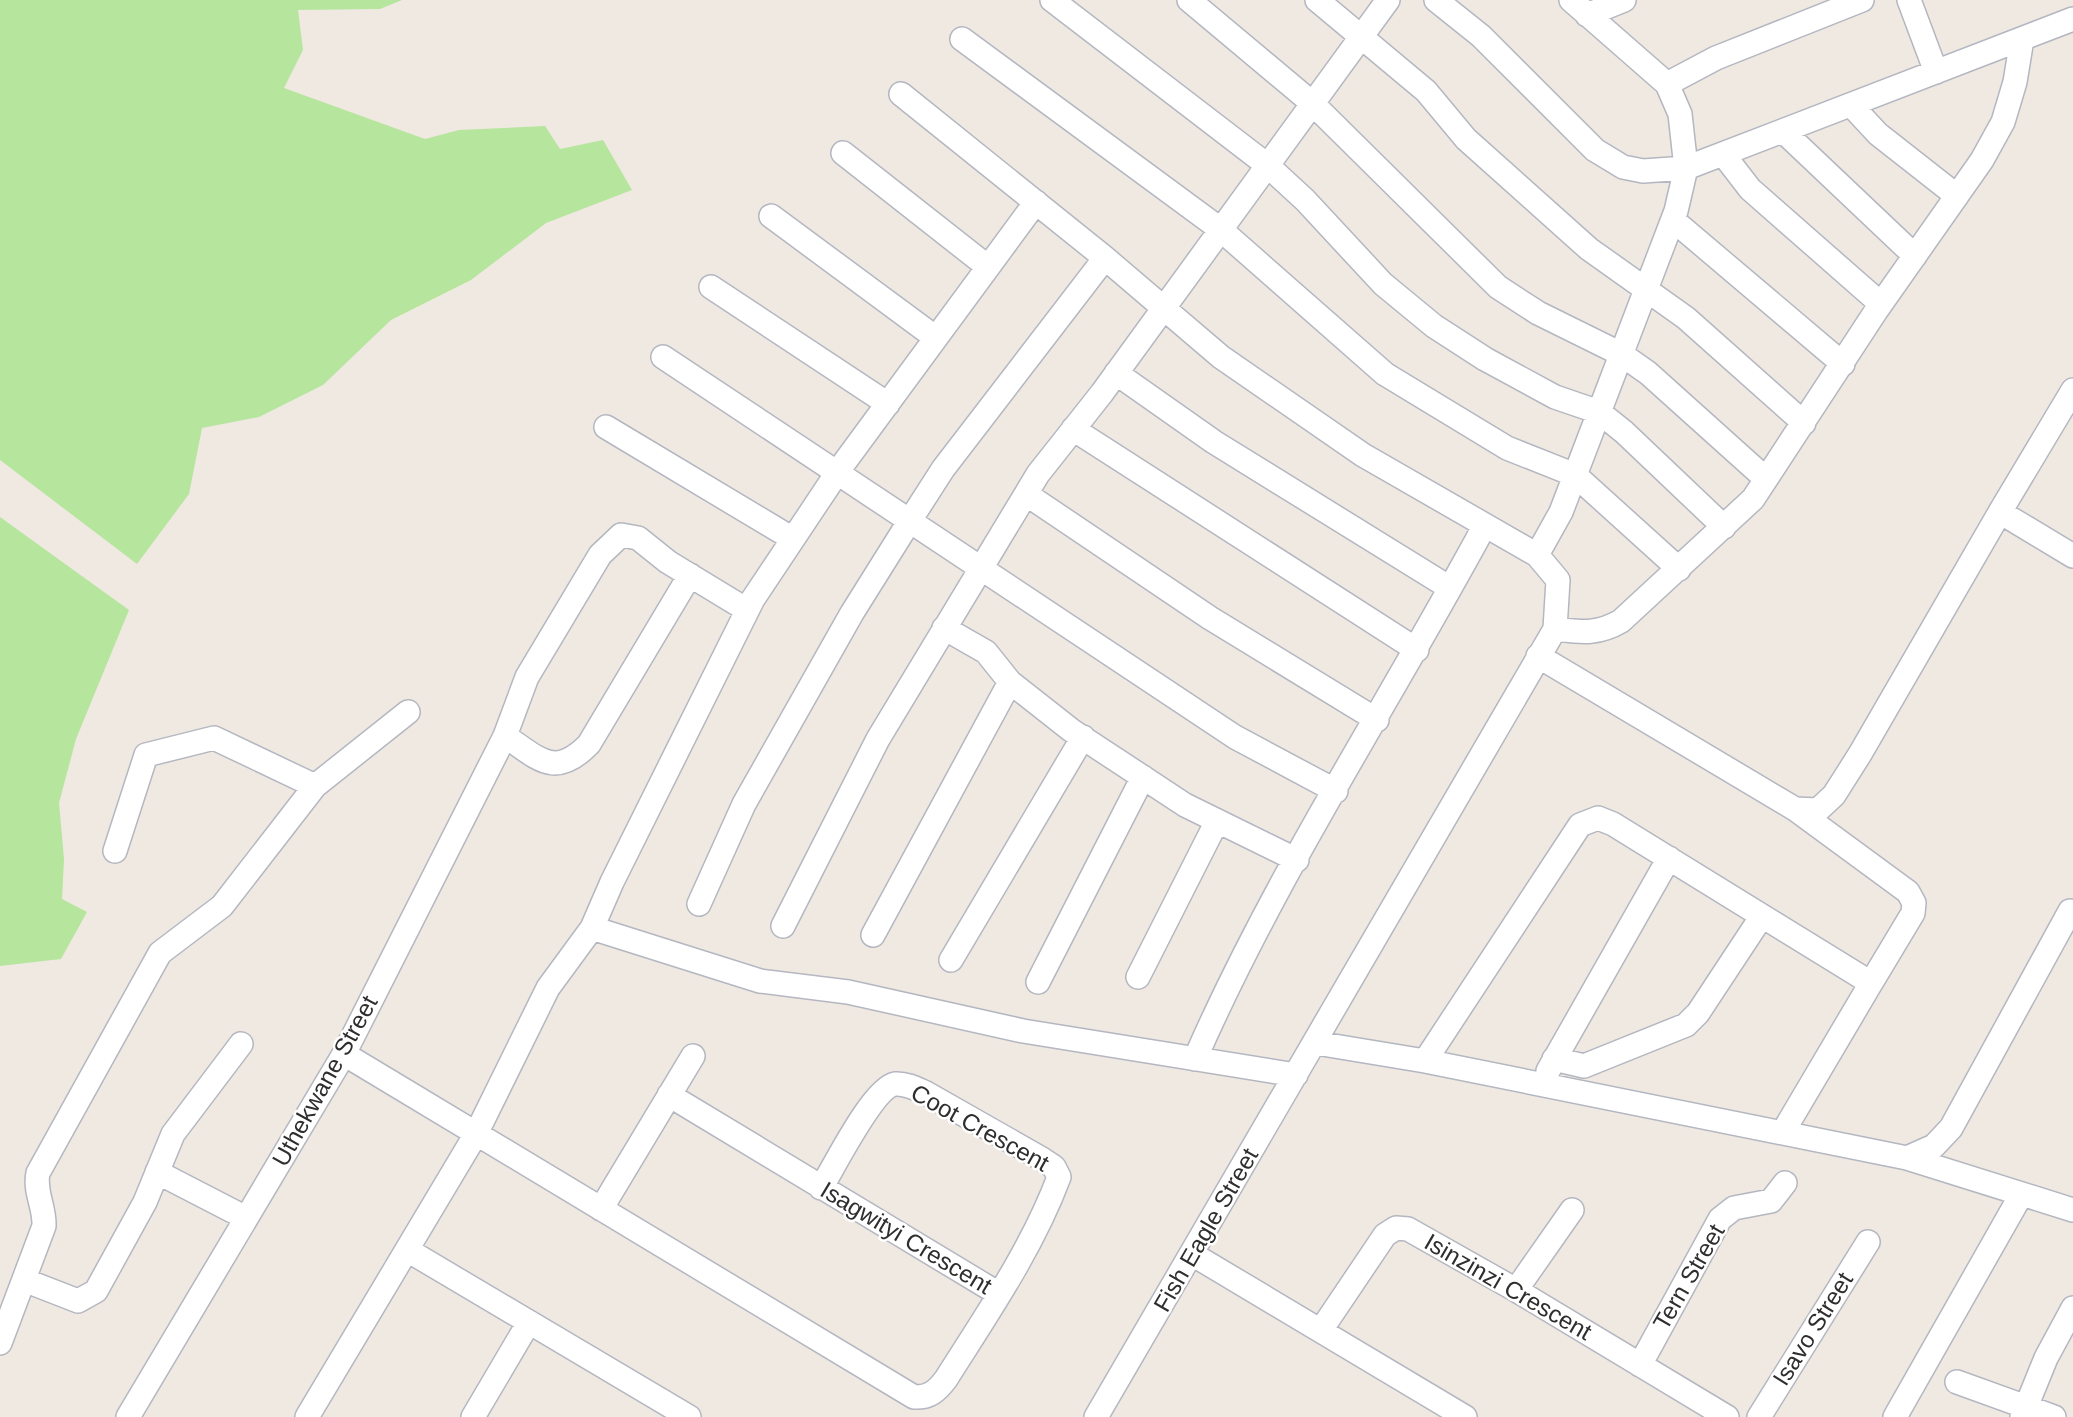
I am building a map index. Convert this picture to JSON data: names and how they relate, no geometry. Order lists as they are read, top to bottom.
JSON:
{
  "streets": {
    "street": [
      "Uthekwane Street",
      "Coot Crescent",
      "Fish Eagle Street",
      "Isagwityi Crescent",
      "Tern Street",
      "Isinzinzi Crescent",
      "Isavo Street"
    ]
  },
  "crossings": [
    ["Uthekwane Street", "Isagwityi Crescent"],
    ["Coot Crescent", "Isagwityi Crescent"],
    ["Tern Street", "Isinzinzi Crescent"]
  ]
}
